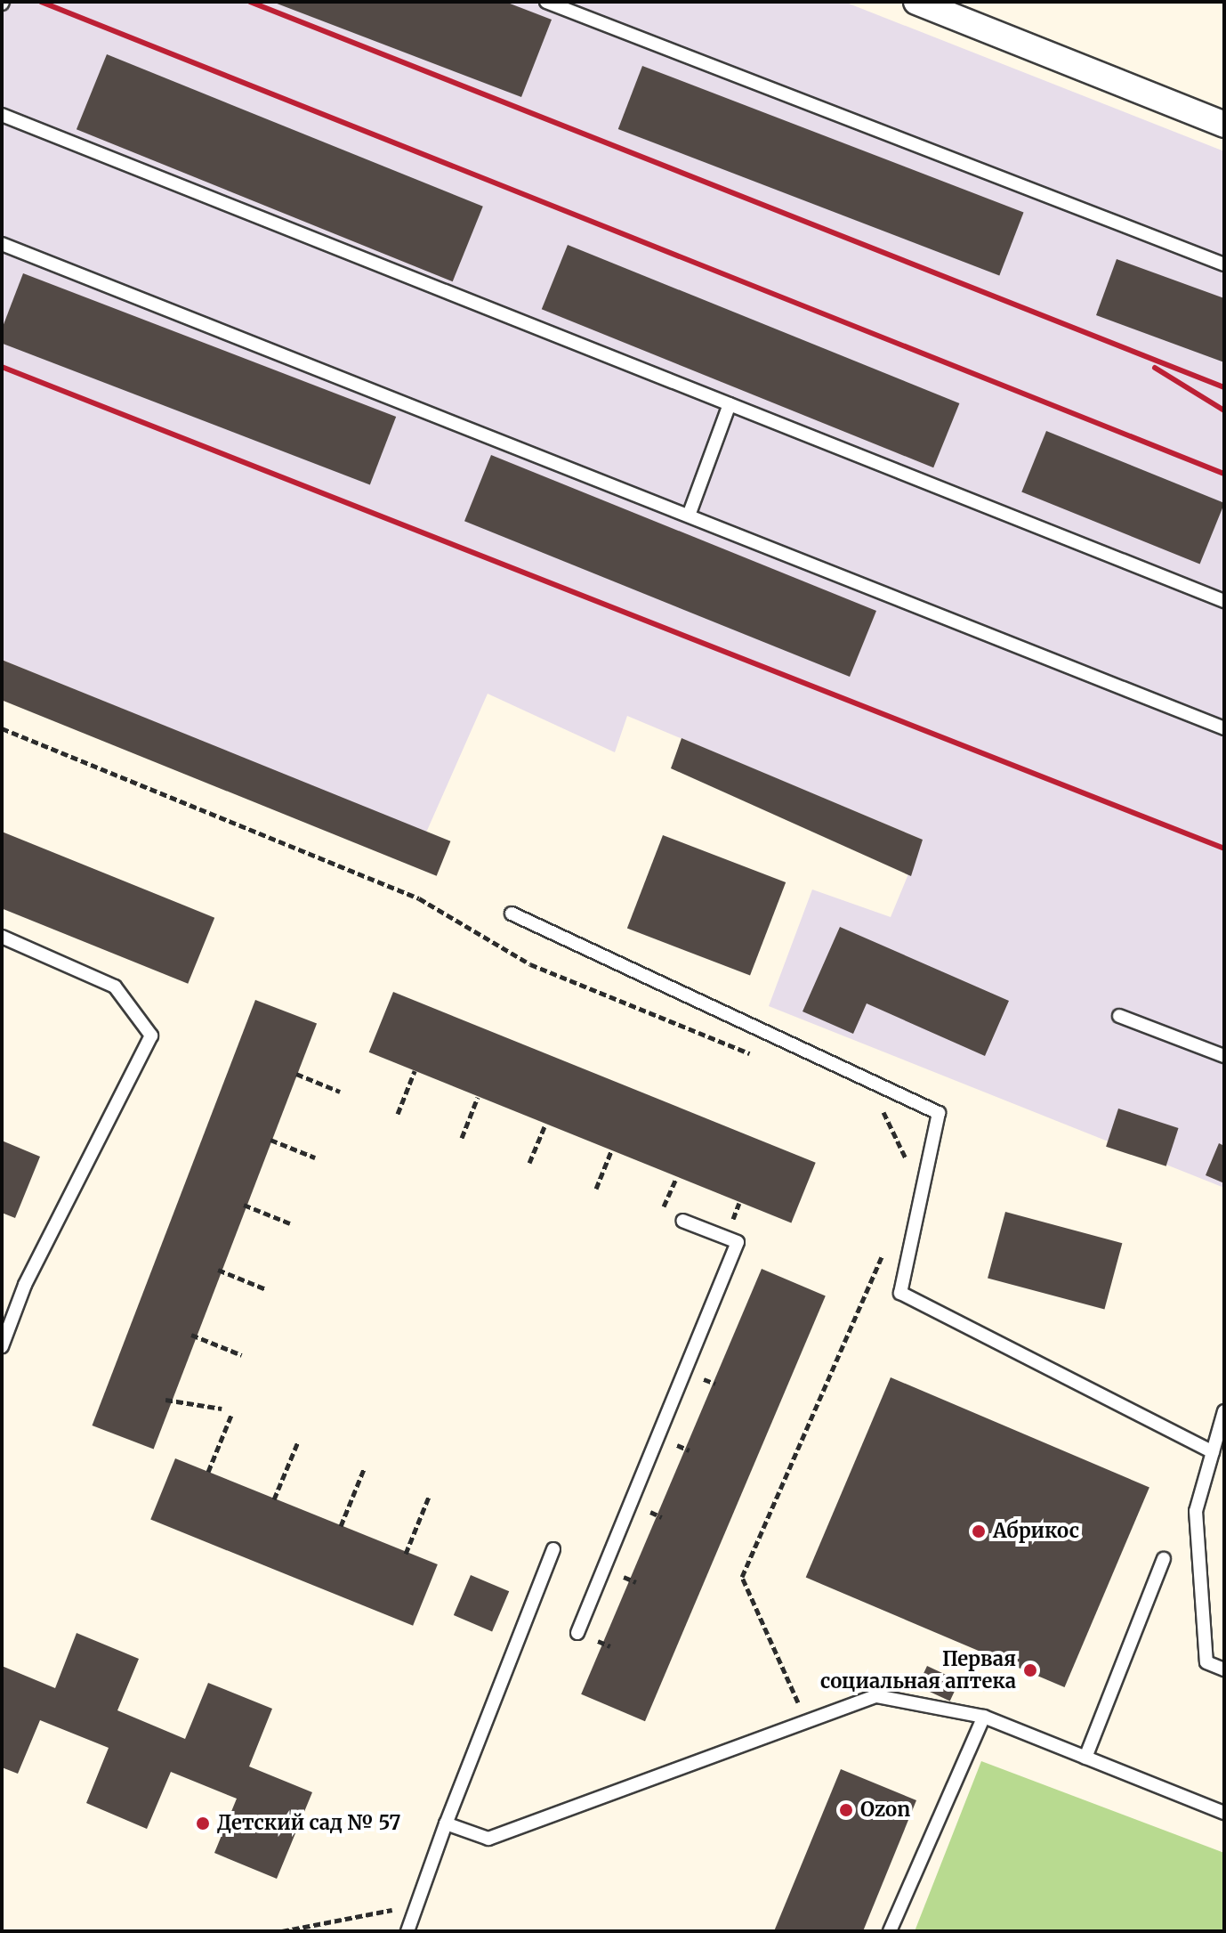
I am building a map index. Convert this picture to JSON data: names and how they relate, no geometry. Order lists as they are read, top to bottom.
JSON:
{
  "places": [
    "Абрикос",
    "Первая социальная аптека",
    "Ozon",
    "Детский сад № 57"
  ]
}
